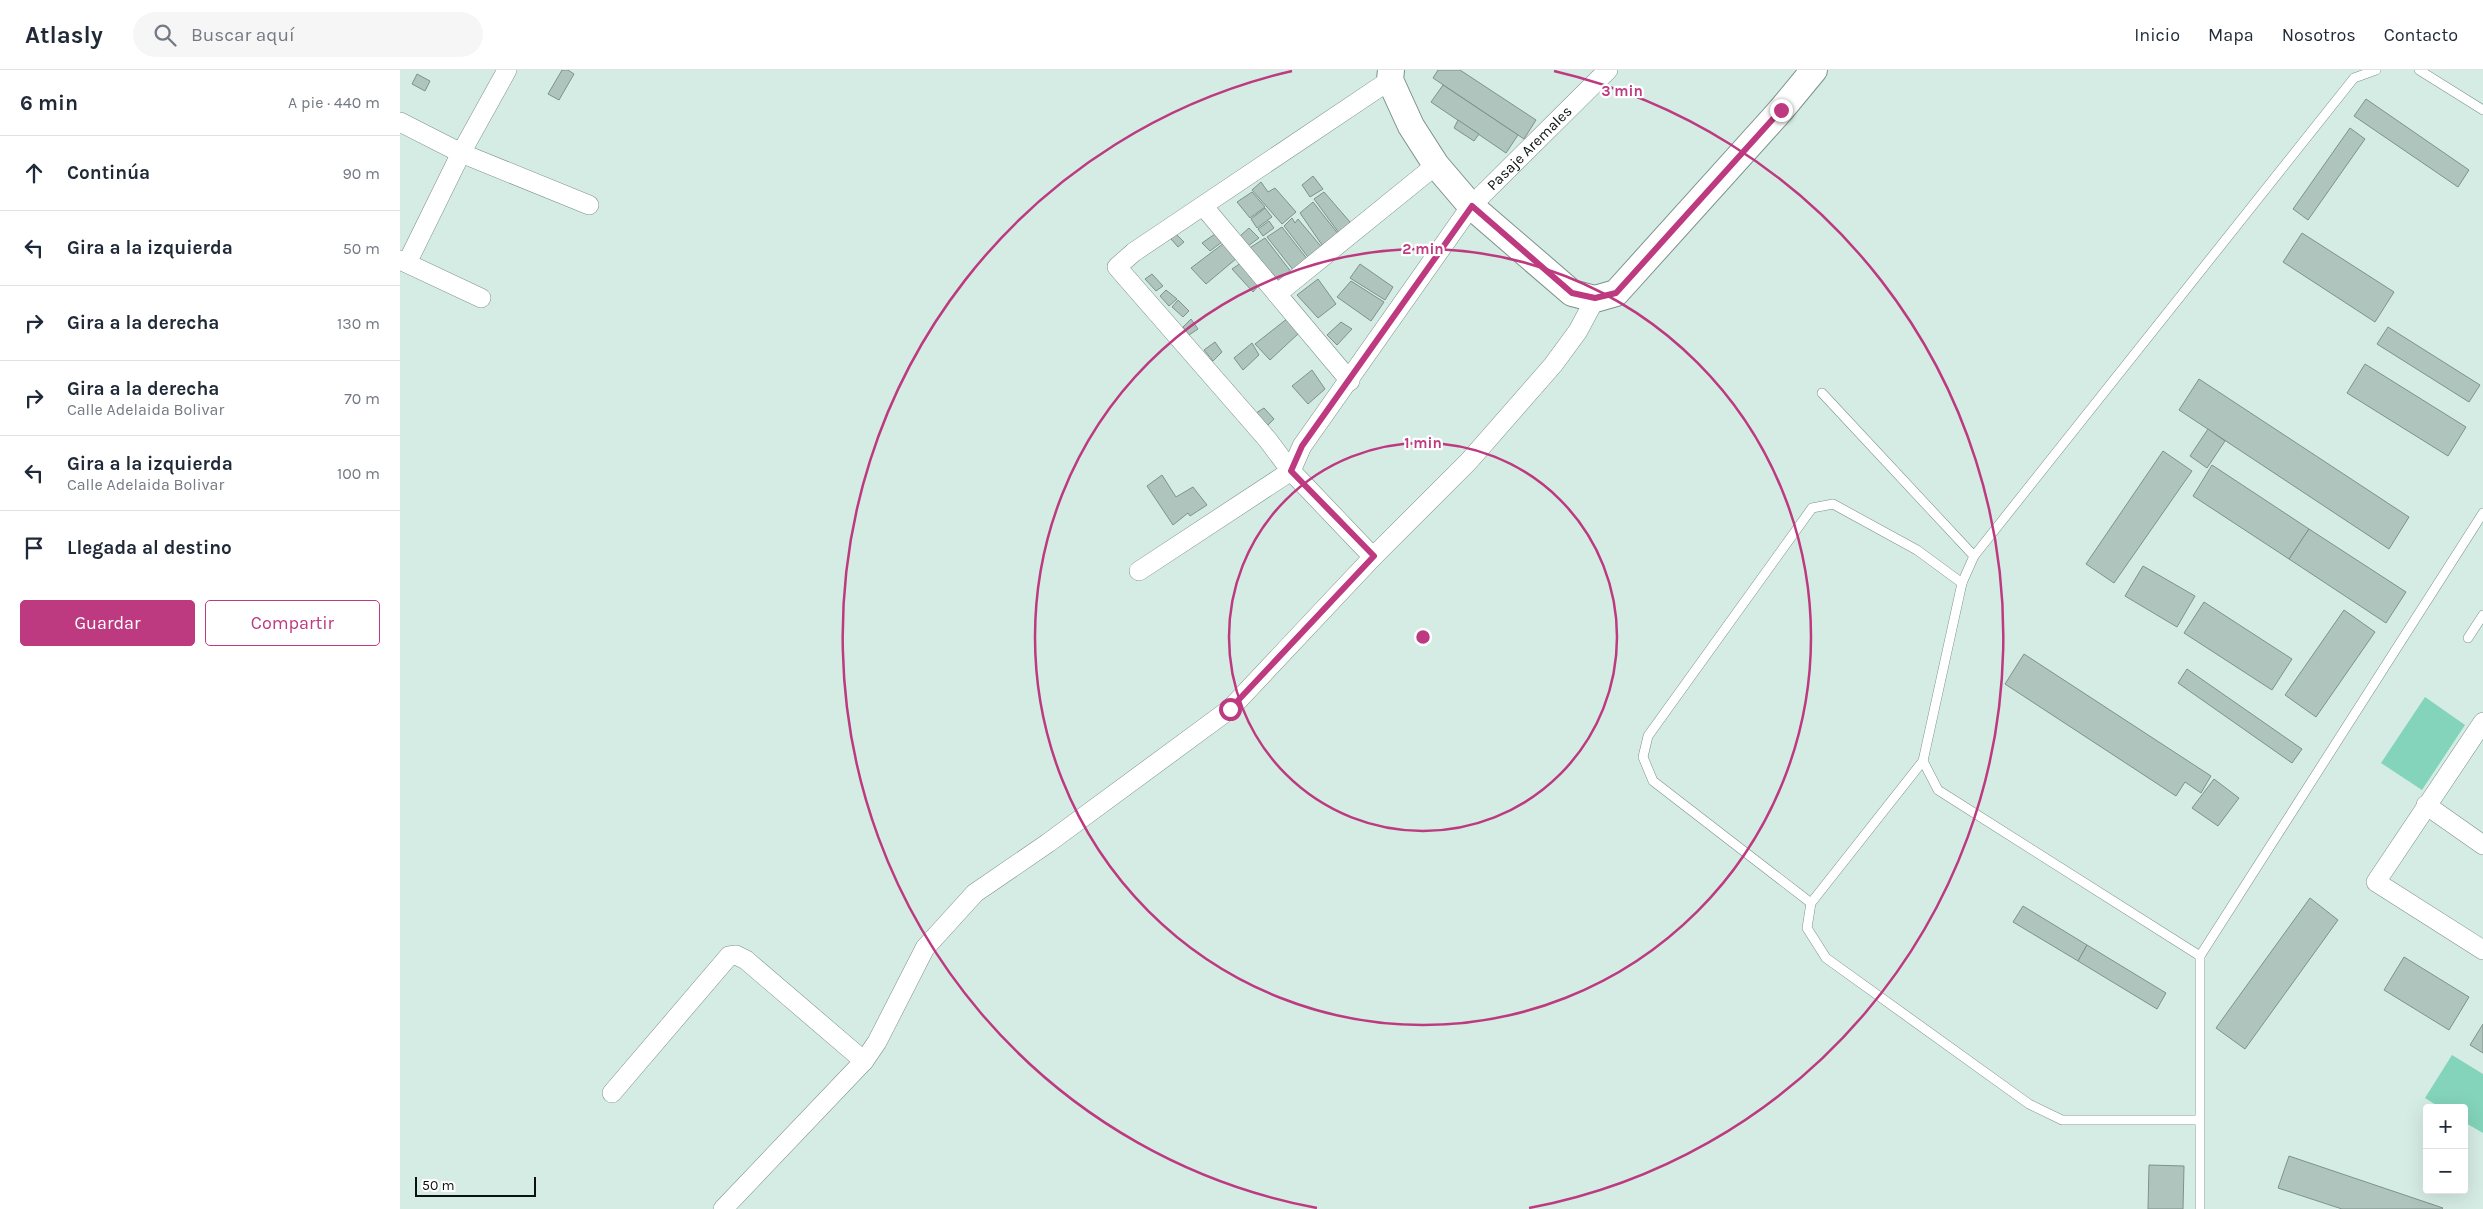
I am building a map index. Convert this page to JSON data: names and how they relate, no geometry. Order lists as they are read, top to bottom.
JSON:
{
  "streets": {
    "street": ["Pasaje Aremales"]
  },
  "scale_bar": "50 m",
  "page": {
    "header": "Atlasly",
    "search": "Buscar aquí",
    "nav": [
      "Inicio",
      "Mapa",
      "Nosotros",
      "Contacto"
    ],
    "heading": ["6 min", "A pie · 440 m"],
    "list": [
      ["Continúa", "90 m"],
      ["Gira a la izquierda", "50 m"],
      ["Gira a la derecha", "130 m"],
      ["Gira a la derecha", "Calle Adelaida Bolivar", "70 m"],
      ["Gira a la izquierda", "Calle Adelaida Bolivar", "100 m"],
      "Llegada al destino"
    ],
    "buttons": ["Guardar", "Compartir"],
    "map_buttons": ["+", "−"],
    "scale": "50 m"
  },
  "rings": ["3 min", "2 min", "1 min"]
}
